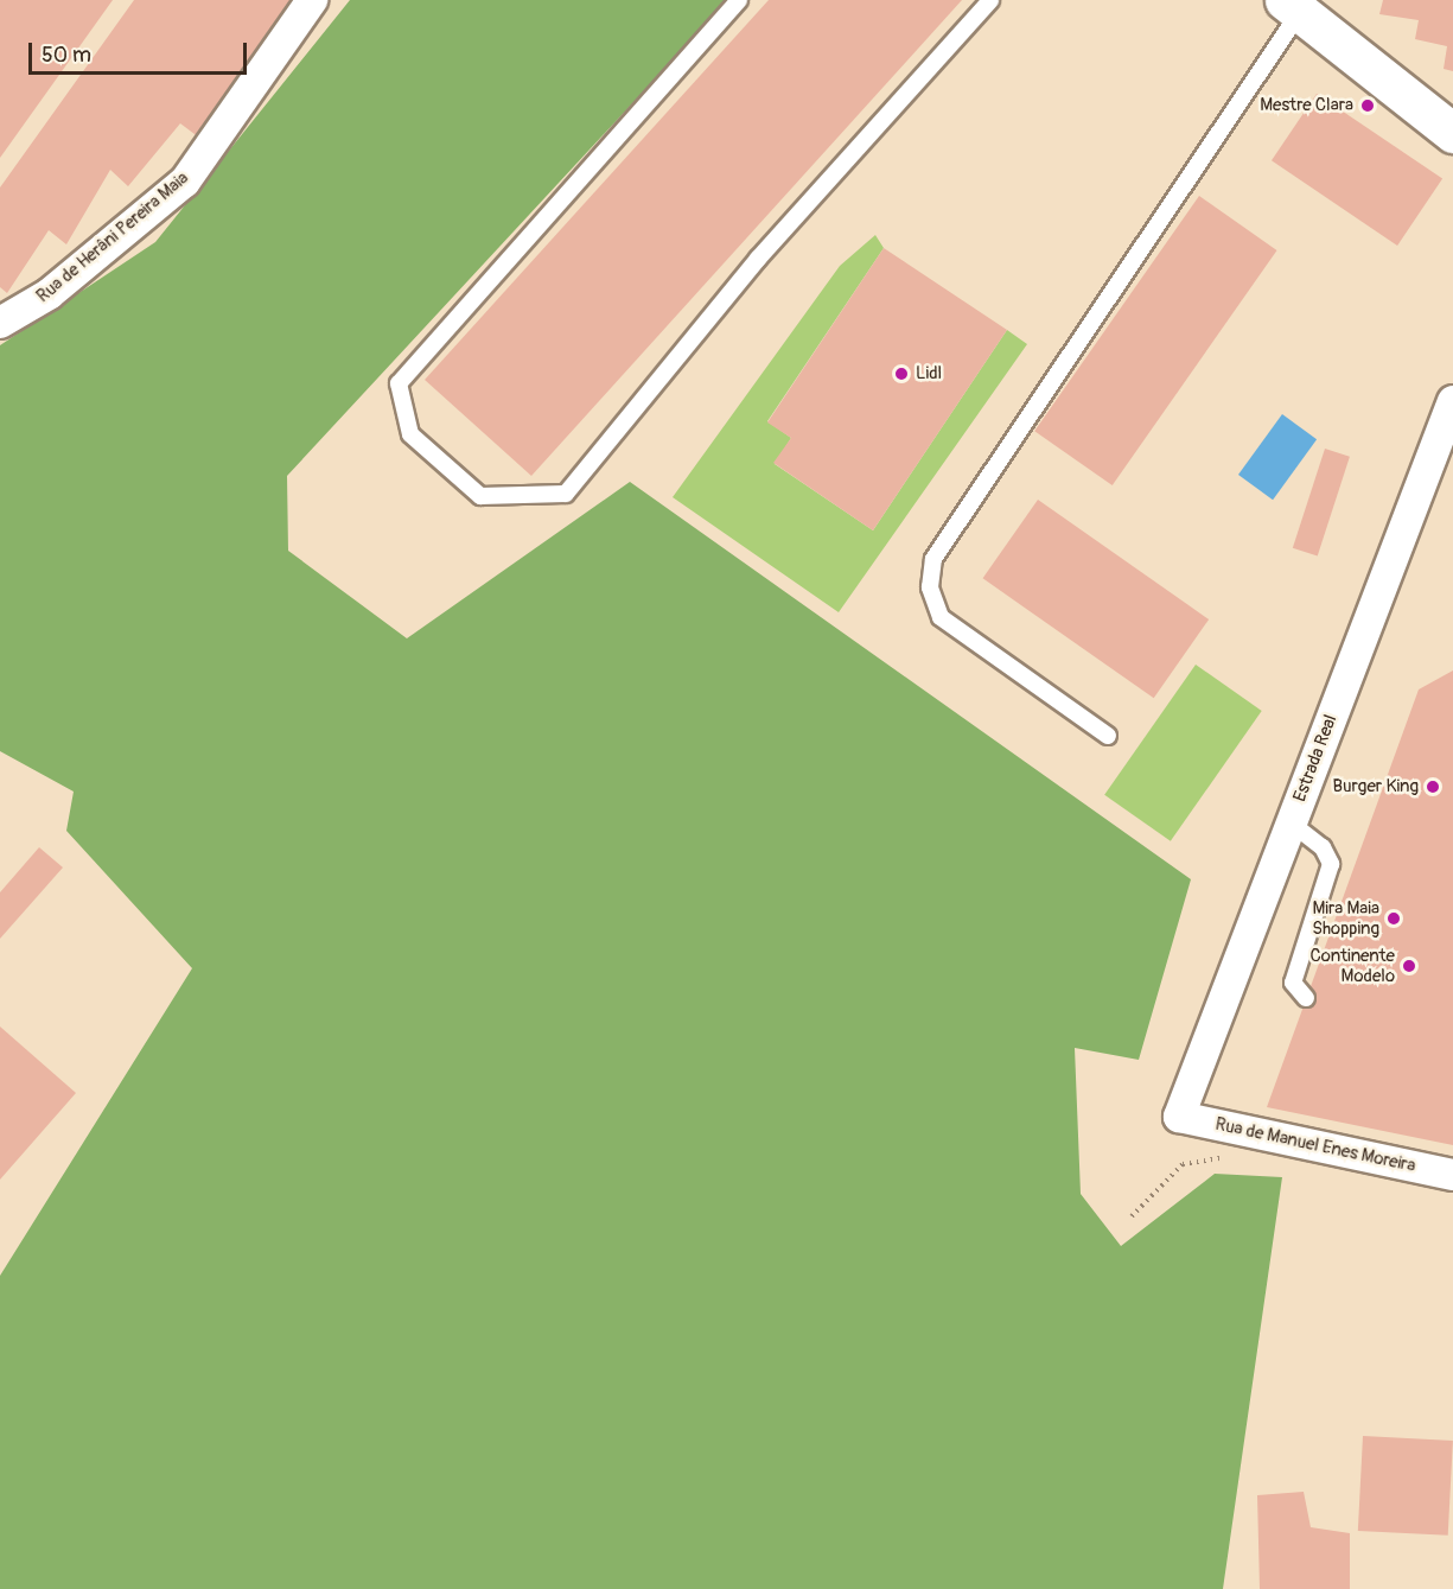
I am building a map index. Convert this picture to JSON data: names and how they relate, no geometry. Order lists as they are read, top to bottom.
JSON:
{
  "streets": {
    "street": ["Rua de Herâni Pereira Maia", "Estrada Real", "Rua de Manuel Enes Moreira"]
  },
  "crossings": [
    ["Estrada Real", "Rua de Manuel Enes Moreira"]
  ],
  "places": [
    "Mestre Clara",
    "Lidl",
    "Burger King",
    "Mira Maia Shopping",
    "Continente Modelo"
  ],
  "scale_bar": "50 m"
}
